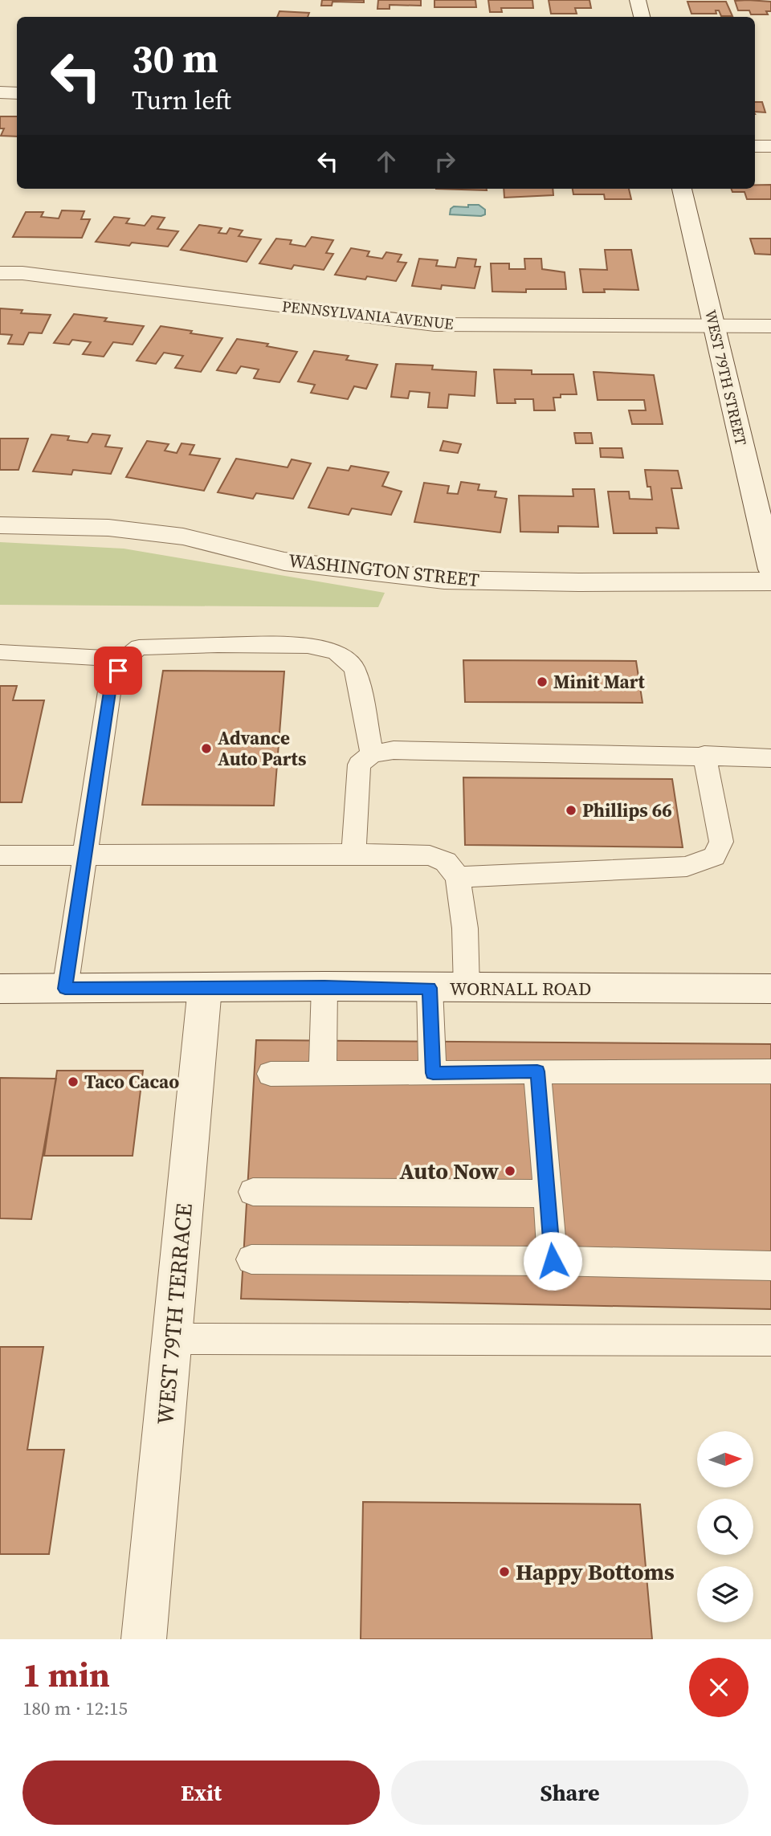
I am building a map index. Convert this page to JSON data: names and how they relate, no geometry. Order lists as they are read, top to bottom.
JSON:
{
  "streets": {
    "street": [
      "PENNSYLVANIA AVENUE",
      "WEST 79TH STREET",
      "WASHINGTON STREET",
      "WORNALL ROAD",
      "WEST 79TH TERRACE"
    ]
  },
  "crossings": [
    ["PENNSYLVANIA AVENUE", "WEST 79TH STREET"],
    ["WORNALL ROAD", "WEST 79TH TERRACE"]
  ],
  "places": [
    "Minit Mart",
    "Advance Auto Parts",
    "Phillips 66",
    "Taco Cacao",
    "Auto Now",
    "Happy Bottoms"
  ],
  "north": "right",
  "page": {
    "turn": ["30 m", "Turn left"],
    "heading": ["1 min", "180 m · 12:15"],
    "buttons": ["Exit", "Share"]
  }
}
